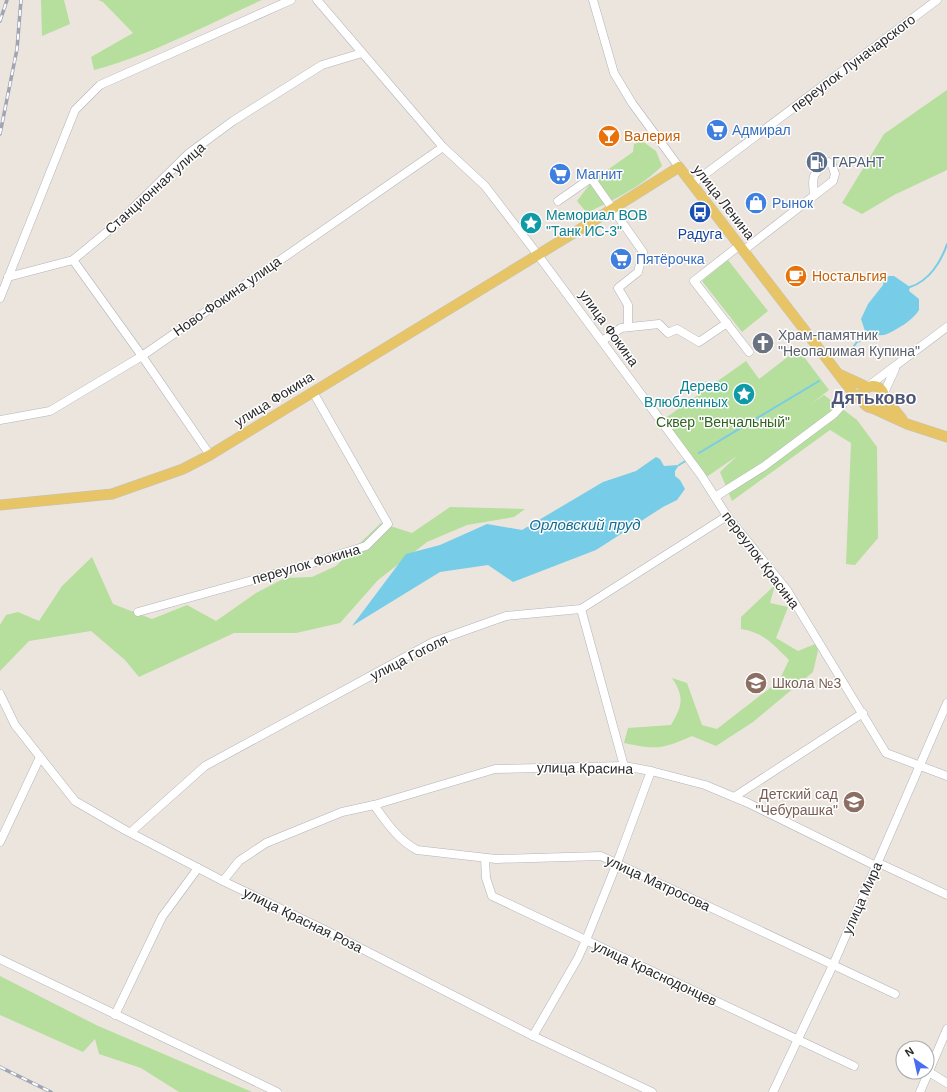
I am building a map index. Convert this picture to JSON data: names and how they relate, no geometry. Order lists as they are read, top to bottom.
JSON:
{
  "streets": {
    "main road": ["улица Ленина", "улица Фокина"],
    "street": [
      "переулок Луначарского",
      "Станционная улица",
      "Ново-Фокина улица",
      "переулок Красина",
      "переулок Фокина",
      "улица Гоголя",
      "улица Красина",
      "улица Матросова",
      "улица Мира",
      "улица Красная Роза",
      "улица Краснодонцев"
    ]
  },
  "crossings": [
    ["переулок Луначарского", "улица Ленина"],
    ["улица Ленина", "улица Фокина"],
    ["улица Фокина", "переулок Красина"],
    ["улица Фокина", "переулок Фокина"],
    ["переулок Красина", "улица Гоголя"],
    ["переулок Красина", "улица Мира"],
    ["улица Гоголя", "улица Красная Роза"],
    ["улица Красина", "улица Матросова"],
    ["улица Красина", "улица Мира"],
    ["улица Красина", "улица Красная Роза"],
    ["улица Матросова", "улица Мира"],
    ["улица Матросова", "улица Краснодонцев"],
    ["улица Мира", "улица Краснодонцев"]
  ],
  "districts": ["Дятьково"],
  "water": ["Орловский пруд"],
  "parks": ["Сквер \"Венчальный\""],
  "places": {
    "supermarket": ["Адмирал", "Магнит", "Пятёрочка"],
    "bar": ["Валерия"],
    "fuel station": ["ГАРАНТ"],
    "shop": ["Рынок"],
    "bus stop": ["Радуга"],
    "place": ["Мемориал ВОВ \"Танк ИС-3\"", "Дерево Влюбленных"],
    "cafe": ["Ностальгия"],
    "church": ["Храм-памятник \"Неопалимая Купина\""],
    "school or university": ["Школа №3", "Детский сад \"Чебурашка\""]
  },
  "north": "top left"
}
